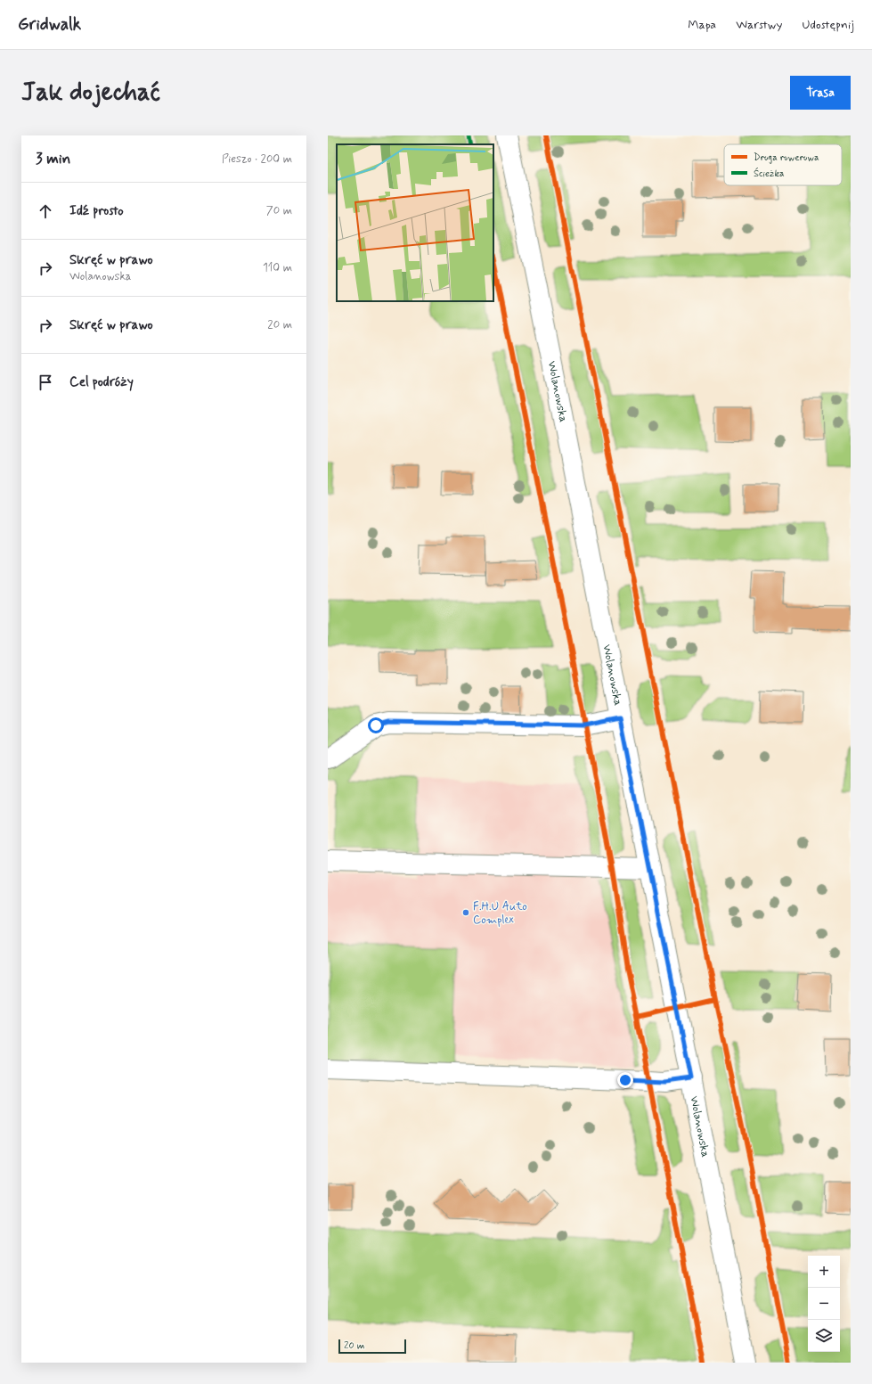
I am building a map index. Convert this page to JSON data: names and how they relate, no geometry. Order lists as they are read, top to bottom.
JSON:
{
  "streets": {
    "main road": ["Wolanowska"]
  },
  "places": ["F.H.U Auto Complex"],
  "legend": ["Droga rowerowa", "Ścieżka"],
  "scale_bar": "20 m",
  "page": {
    "header": "Gridwalk",
    "nav": ["Mapa", "Warstwy", "Udostępnij"],
    "buttons": "Trasa",
    "title": "Jak dojechać",
    "heading": ["3 min", "Pieszo · 200 m"],
    "list": [
      ["Idź prosto", "70 m"],
      ["Skręć w prawo", "Wolanowska", "110 m"],
      ["Skręć w prawo", "20 m"],
      "Cel podróży"
    ],
    "map_buttons": ["+", "−"],
    "scale": "20 m"
  }
}
